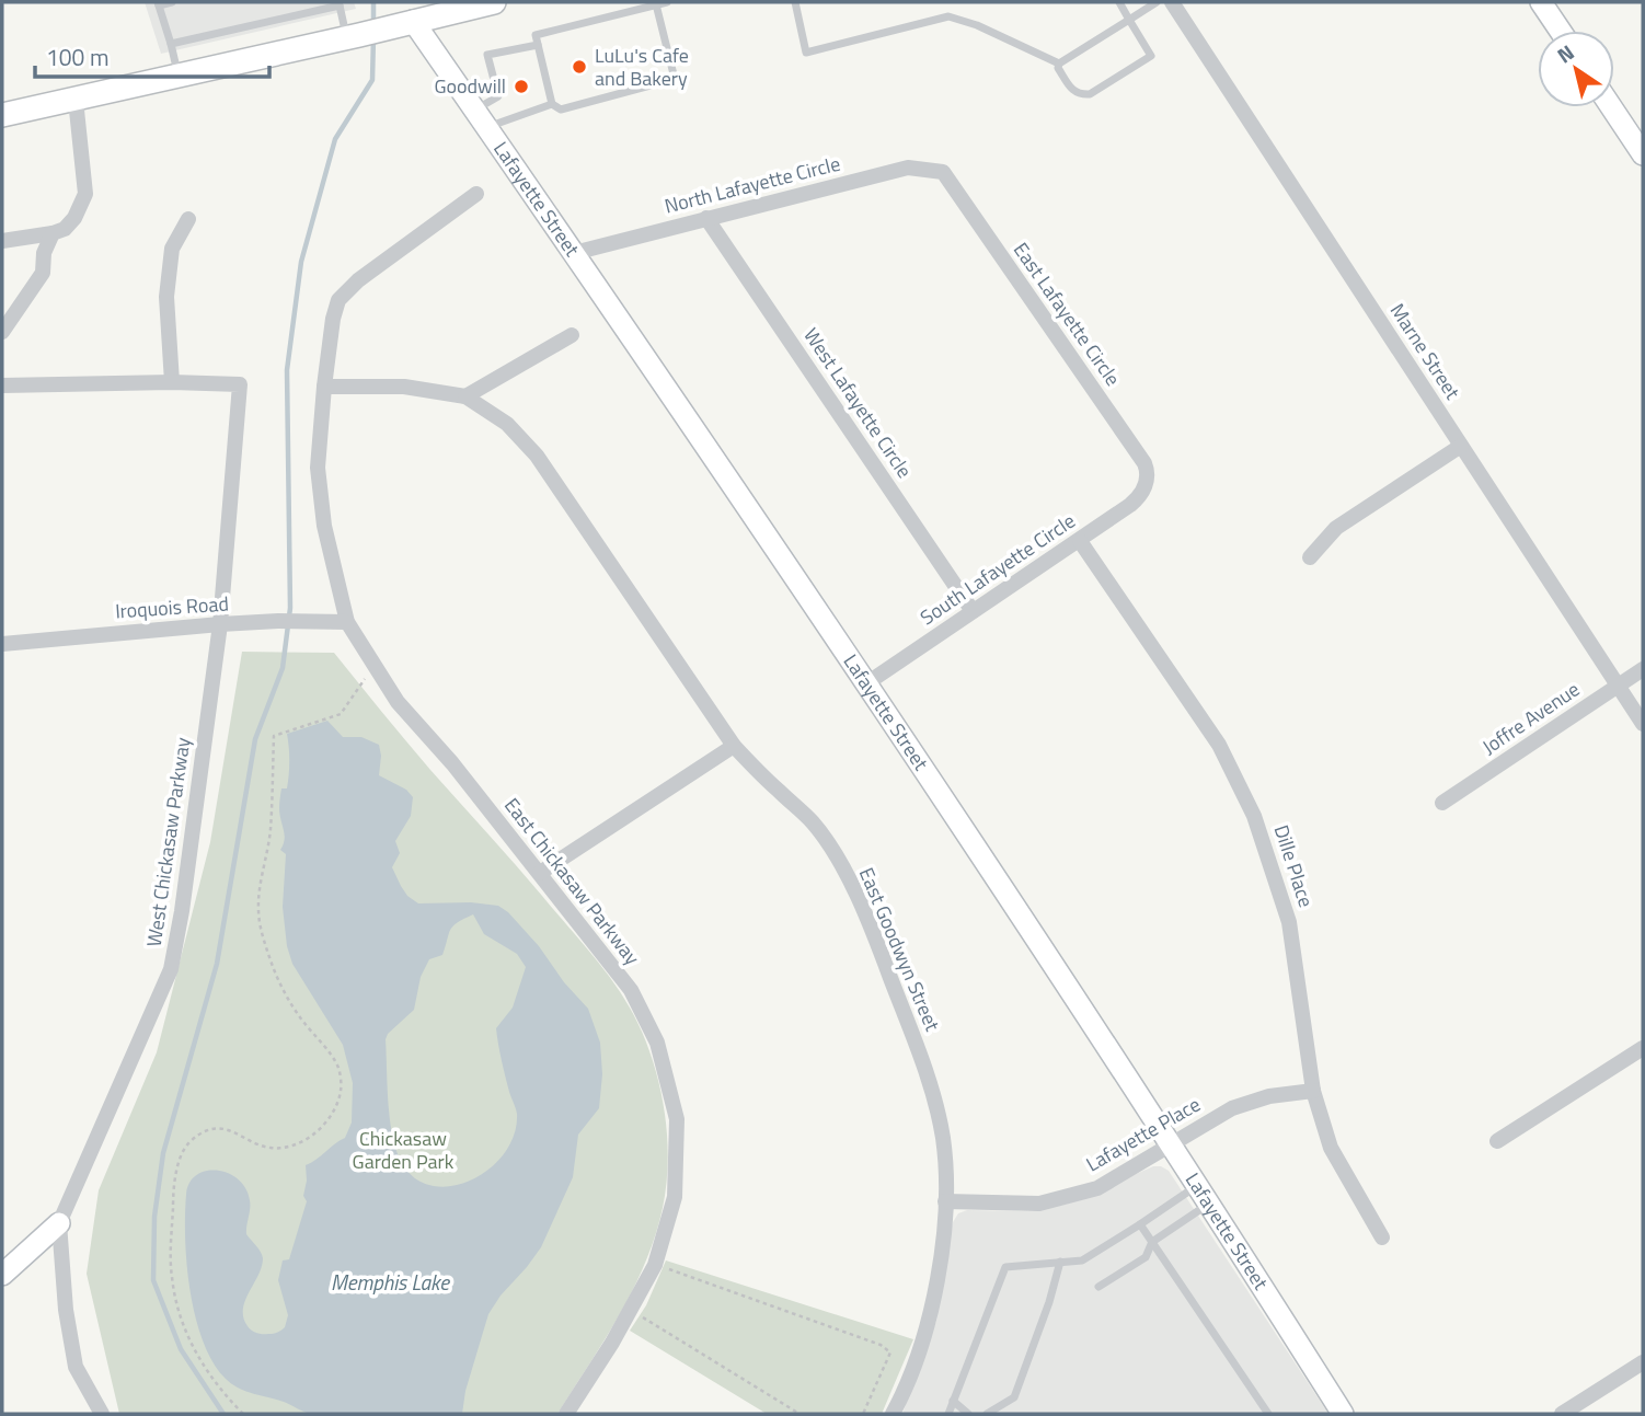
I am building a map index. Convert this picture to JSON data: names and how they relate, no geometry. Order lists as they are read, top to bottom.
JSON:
{
  "streets": {
    "street": [
      "North Lafayette Circle",
      "Lafayette Street",
      "East Lafayette Circle",
      "Marne Street",
      "West Lafayette Circle",
      "South Lafayette Circle",
      "Iroquois Road",
      "Joffre Avenue",
      "West Chickasaw Parkway",
      "Dille Place",
      "East Chickasaw Parkway",
      "East Goodwyn Street",
      "Lafayette Place"
    ]
  },
  "crossings": [
    ["North Lafayette Circle", "Lafayette Street"],
    ["North Lafayette Circle", "East Lafayette Circle"],
    ["North Lafayette Circle", "West Lafayette Circle"],
    ["Lafayette Street", "South Lafayette Circle"],
    ["Lafayette Street", "Lafayette Place"],
    ["East Lafayette Circle", "South Lafayette Circle"],
    ["Marne Street", "Joffre Avenue"],
    ["West Lafayette Circle", "South Lafayette Circle"],
    ["South Lafayette Circle", "Dille Place"],
    ["Iroquois Road", "West Chickasaw Parkway"],
    ["Iroquois Road", "East Chickasaw Parkway"],
    ["Dille Place", "Lafayette Place"],
    ["East Goodwyn Street", "Lafayette Place"]
  ],
  "water": ["Memphis Lake"],
  "parks": ["Chickasaw Garden Park"],
  "places": ["LuLu's Cafe and Bakery", "Goodwill"],
  "scale_bar": "100 m",
  "north": "top left"
}
